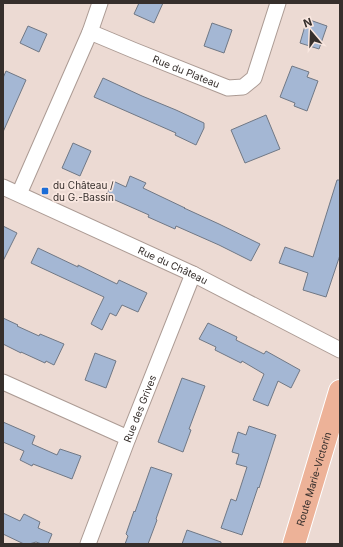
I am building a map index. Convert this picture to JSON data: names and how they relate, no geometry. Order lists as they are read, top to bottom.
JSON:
{
  "streets": {
    "main road": ["Route Marie-Victorin"],
    "street": ["Rue du Plateau", "Rue du Château", "Rue des Grives"]
  },
  "crossings": [
    ["Rue du Château", "Rue des Grives"]
  ],
  "places": {
    "transit": ["du Château / du G.-Bassin"]
  },
  "north": "top"
}
